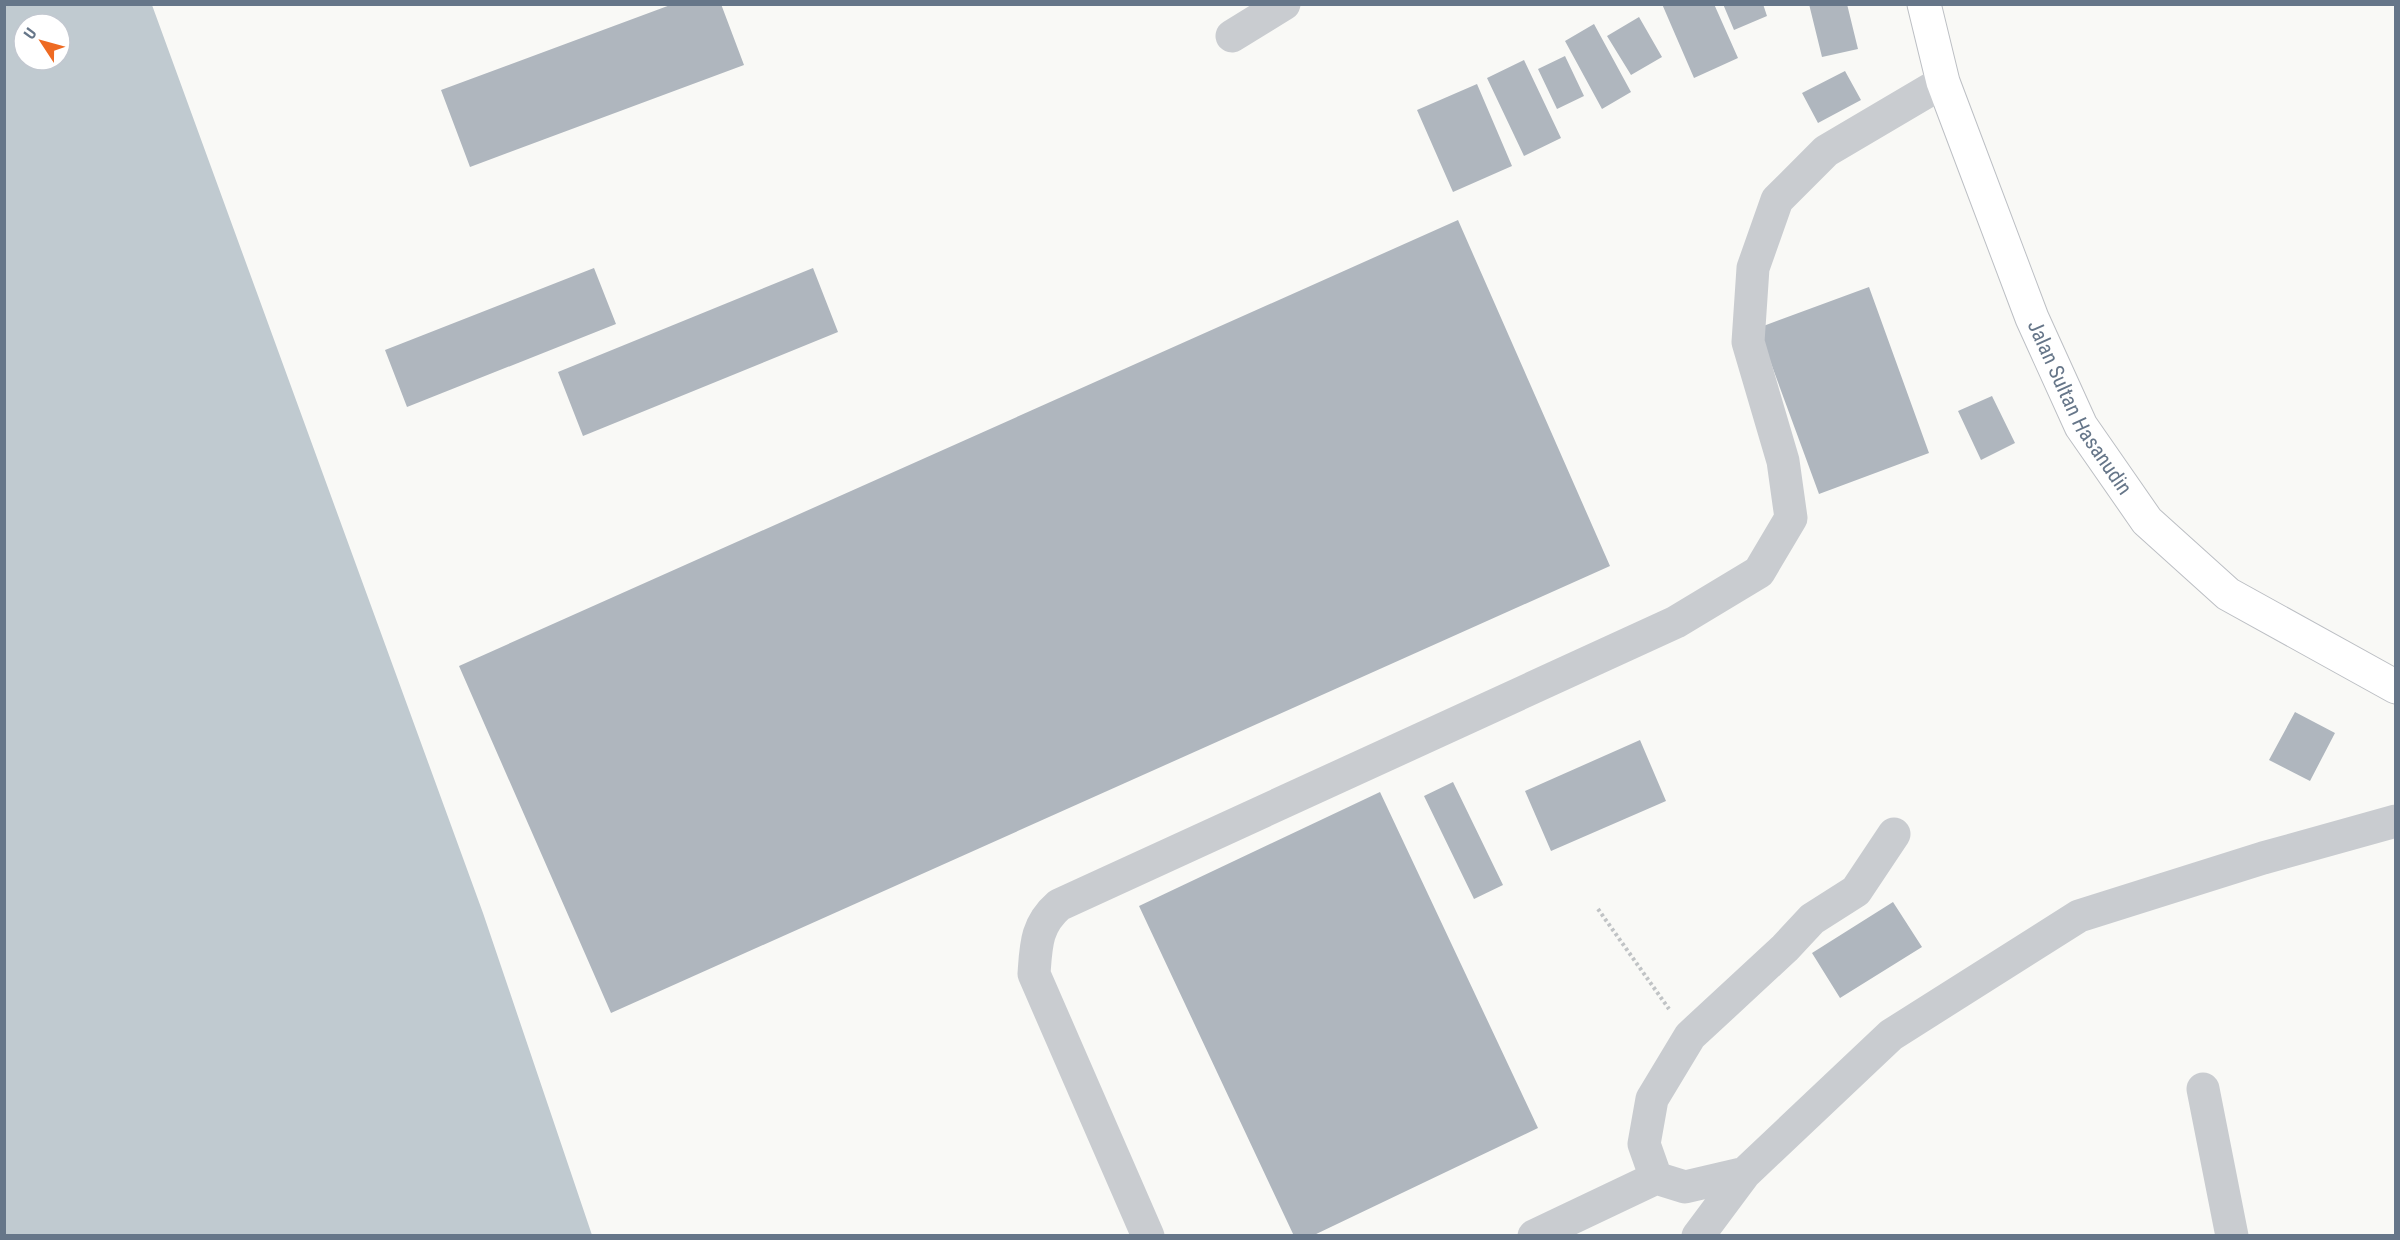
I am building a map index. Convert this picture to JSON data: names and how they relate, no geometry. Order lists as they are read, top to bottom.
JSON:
{
  "streets": {
    "main road": ["Jalan Sultan Hasanudin"]
  },
  "north": "top left"
}
